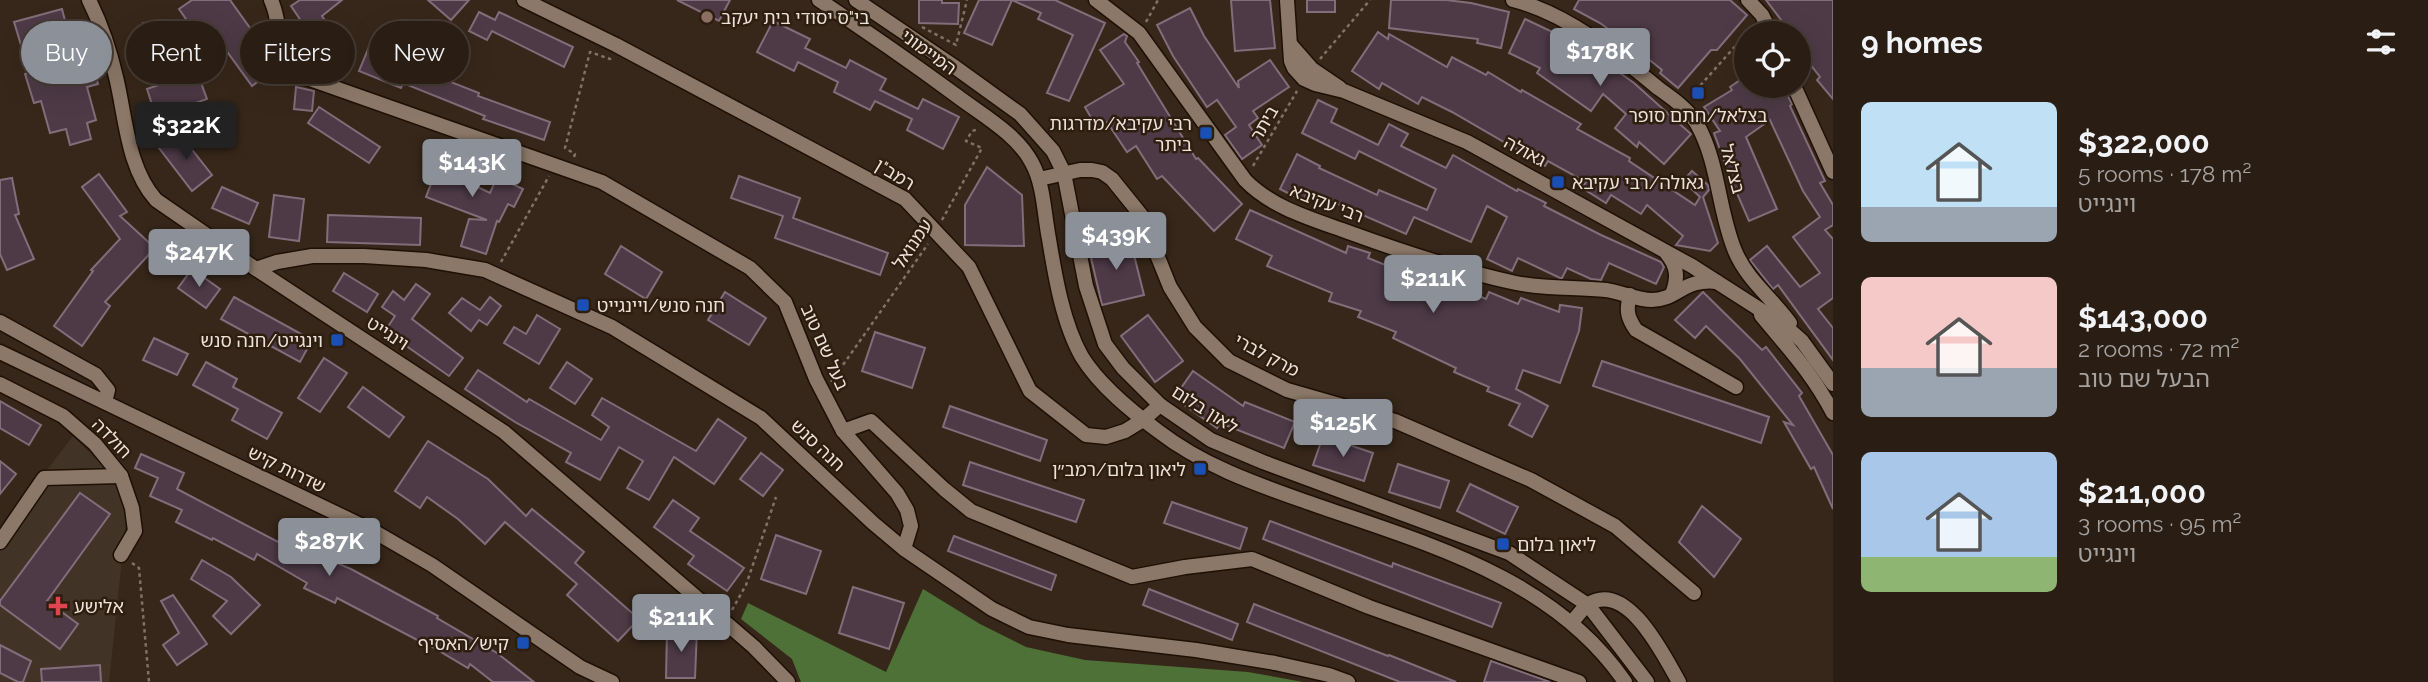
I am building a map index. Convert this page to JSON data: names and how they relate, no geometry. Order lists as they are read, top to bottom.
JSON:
{
  "streets": {
    "street": [
      "המיימוני",
      "גאולה",
      "בצלאל",
      "רמב\"ן",
      "רבי עקיבא",
      "וינגייט",
      "בעל שם טוב",
      "מרק לברי",
      "לאון בלום",
      "חולדה",
      "חנה סנש",
      "שדרות קיש"
    ],
    "path": ["ביתר", "עמנואל"]
  },
  "crossings": [
    ["המיימוני", "עמנואל"],
    ["המיימוני", "לאון בלום"],
    ["ביתר", "גאולה"],
    ["ביתר", "רבי עקיבא"],
    ["גאולה", "בצלאל"],
    ["גאולה", "רבי עקיבא"],
    ["רמב\"ן", "עמנואל"],
    ["רמב\"ן", "לאון בלום"],
    ["עמנואל", "בעל שם טוב"],
    ["וינגייט", "חנה סנש"],
    ["בעל שם טוב", "חנה סנש"],
    ["מרק לברי", "לאון בלום"]
  ],
  "places": {
    "other": ["בי\"ס יסודי בית יעקב"],
    "transit": [
      "בצלאל/חתם סופר",
      "רבי עקיבא/מדרגות ביתר",
      "גאולה/רבי עקיבא",
      "חנה סנש/ויינגייט",
      "וינגייט/חנה סנש",
      "ליאון בלום/רמב״ן",
      "ליאון בלום",
      "קיש/האסיף"
    ],
    "health": ["אלישע"]
  },
  "page": {
    "heading": "9 homes",
    "chip": [
      "Buy",
      "Rent",
      "Filters",
      "New"
    ],
    "price": [
      "$178K",
      "$322K",
      "$143K",
      "$439K",
      "$247K",
      "$211K",
      "$125K",
      "$287K",
      "$211K"
    ],
    "list": [
      {
        "name": "$322,000",
        "note": "5 rooms · 178 m² · וינגייט"
      },
      {
        "name": "$143,000",
        "note": "2 rooms · 72 m² · הבעל שם טוב"
      },
      {
        "name": "$211,000",
        "note": "3 rooms · 95 m² · וינגייט"
      }
    ]
  }
}
